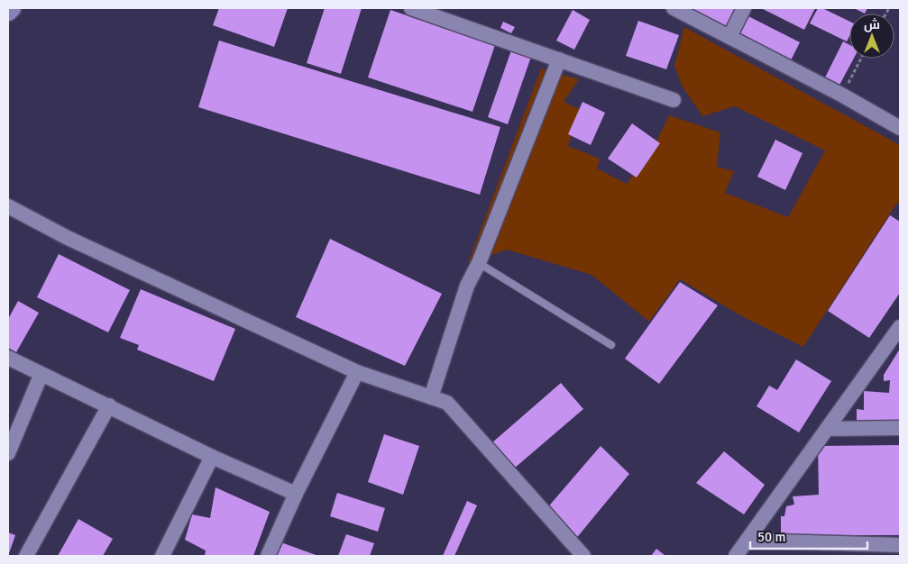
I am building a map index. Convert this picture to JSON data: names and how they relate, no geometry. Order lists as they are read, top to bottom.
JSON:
{
  "scale_bar": "50 m",
  "north": "top"
}
